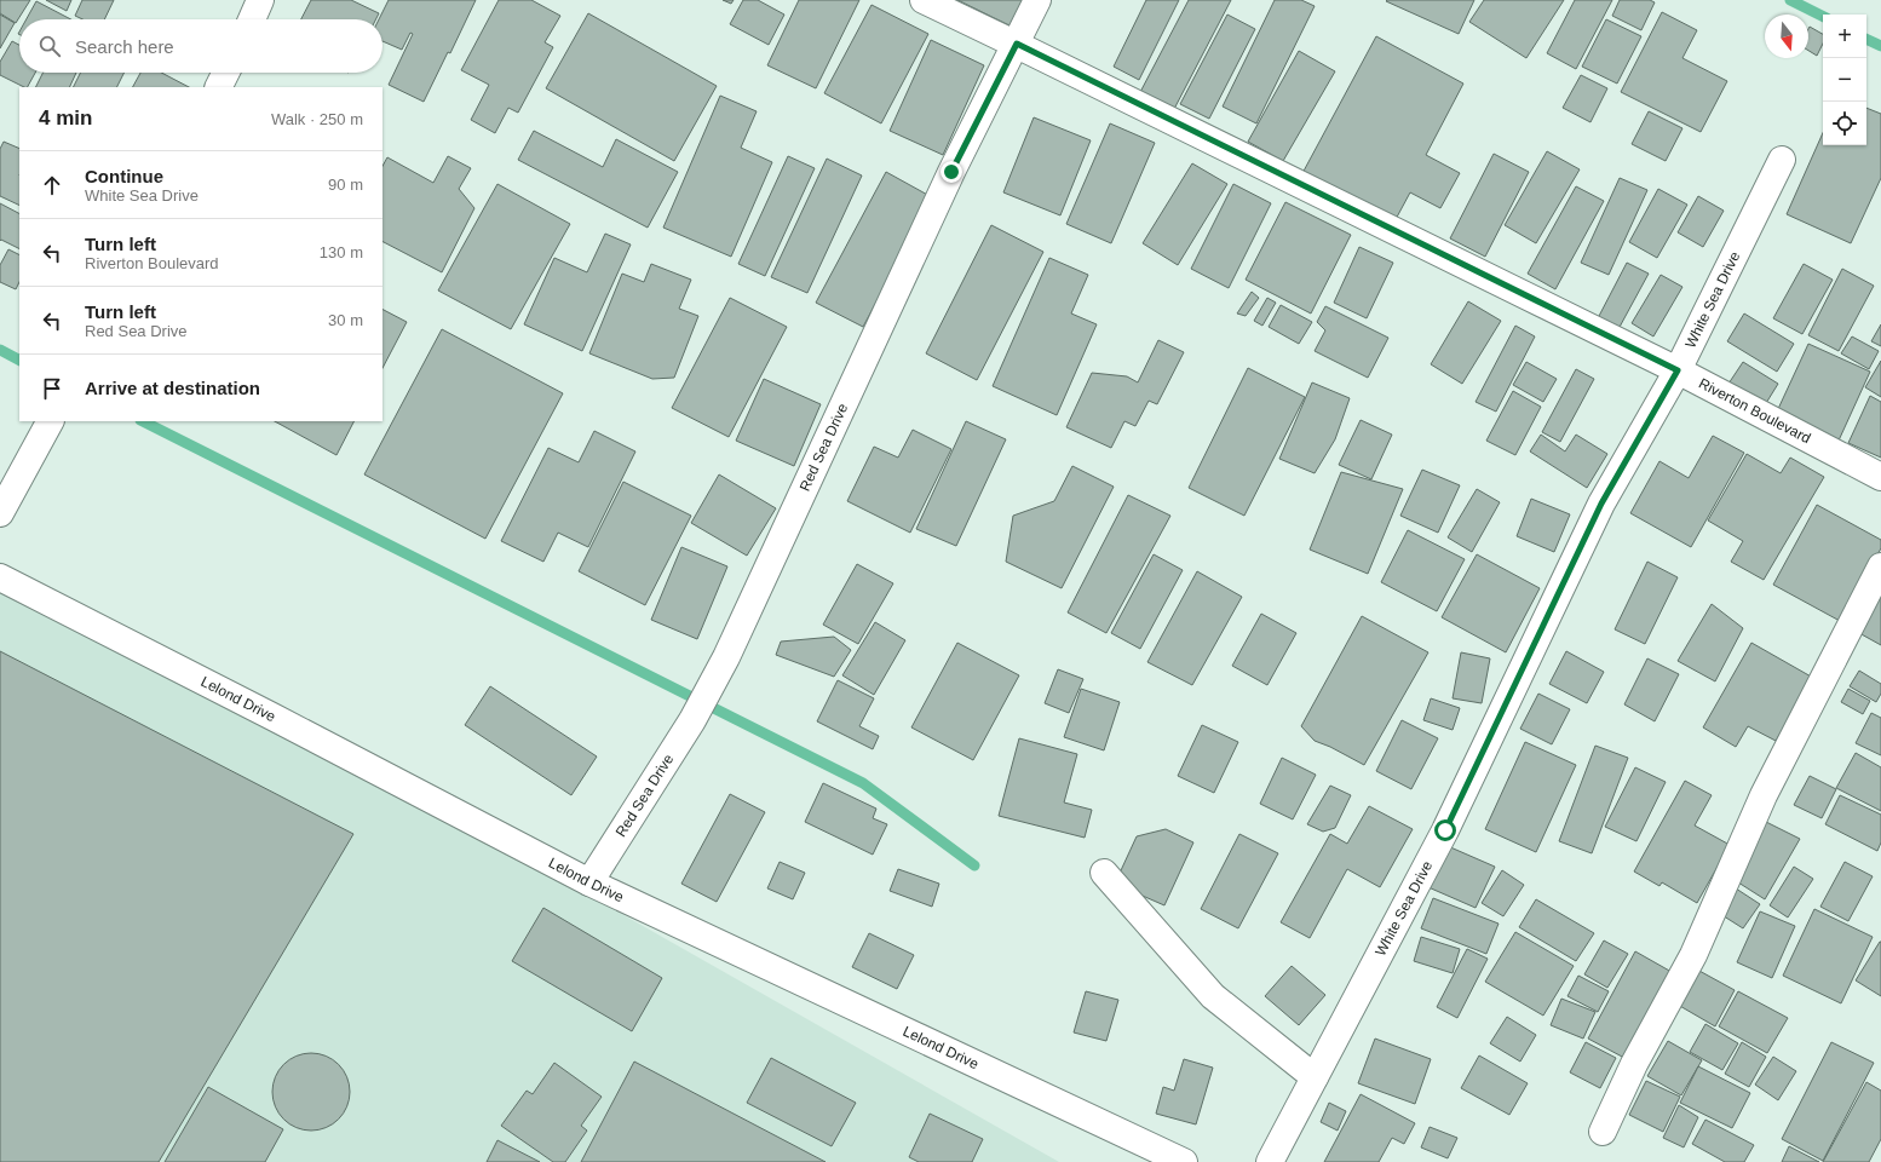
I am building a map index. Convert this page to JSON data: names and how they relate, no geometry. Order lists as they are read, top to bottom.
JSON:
{
  "streets": {
    "street": [
      "White Sea Drive",
      "Riverton Boulevard",
      "Red Sea Drive",
      "Lelond Drive"
    ]
  },
  "crossings": [
    ["White Sea Drive", "Riverton Boulevard"],
    ["Riverton Boulevard", "Red Sea Drive"],
    ["Red Sea Drive", "Lelond Drive"]
  ],
  "north": "bottom",
  "page": {
    "map_buttons": ["+", "−"],
    "search": "Search here",
    "heading": ["4 min", "Walk · 250 m"],
    "list": [
      ["Continue", "White Sea Drive", "90 m"],
      ["Turn left", "Riverton Boulevard", "130 m"],
      ["Turn left", "Red Sea Drive", "30 m"],
      "Arrive at destination"
    ]
  }
}
